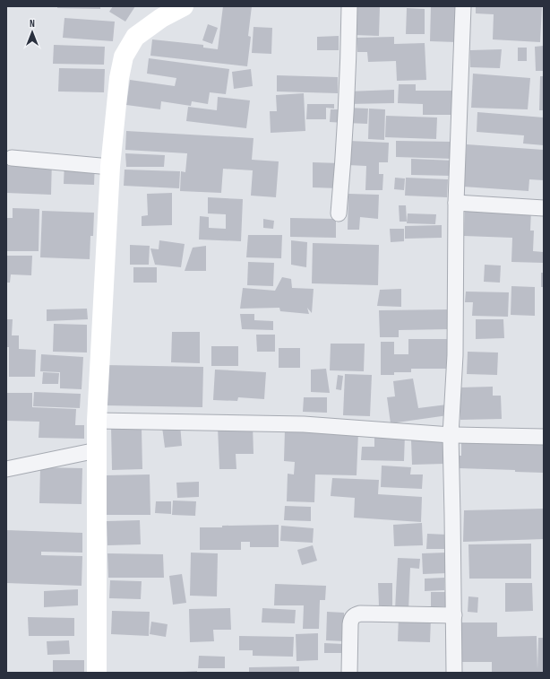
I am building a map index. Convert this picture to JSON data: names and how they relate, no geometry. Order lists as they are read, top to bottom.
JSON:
{
  "north": "top"
}
